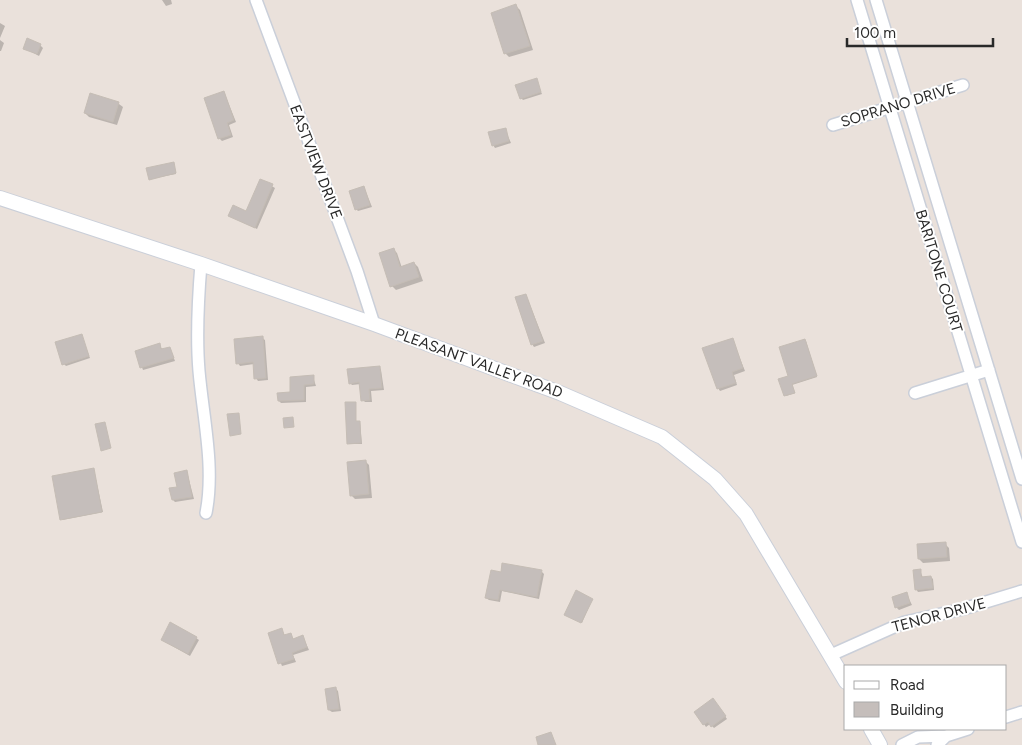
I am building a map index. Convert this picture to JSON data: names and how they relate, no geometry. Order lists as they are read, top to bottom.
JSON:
{
  "streets": {
    "street": [
      "SOPRANO DRIVE",
      "EASTVIEW DRIVE",
      "BARITONE COURT",
      "PLEASANT VALLEY ROAD",
      "TENOR DRIVE"
    ]
  },
  "crossings": [
    ["SOPRANO DRIVE", "BARITONE COURT"],
    ["EASTVIEW DRIVE", "PLEASANT VALLEY ROAD"],
    ["PLEASANT VALLEY ROAD", "TENOR DRIVE"]
  ],
  "legend": ["Road", "Building"],
  "scale_bar": "100 m"
}
